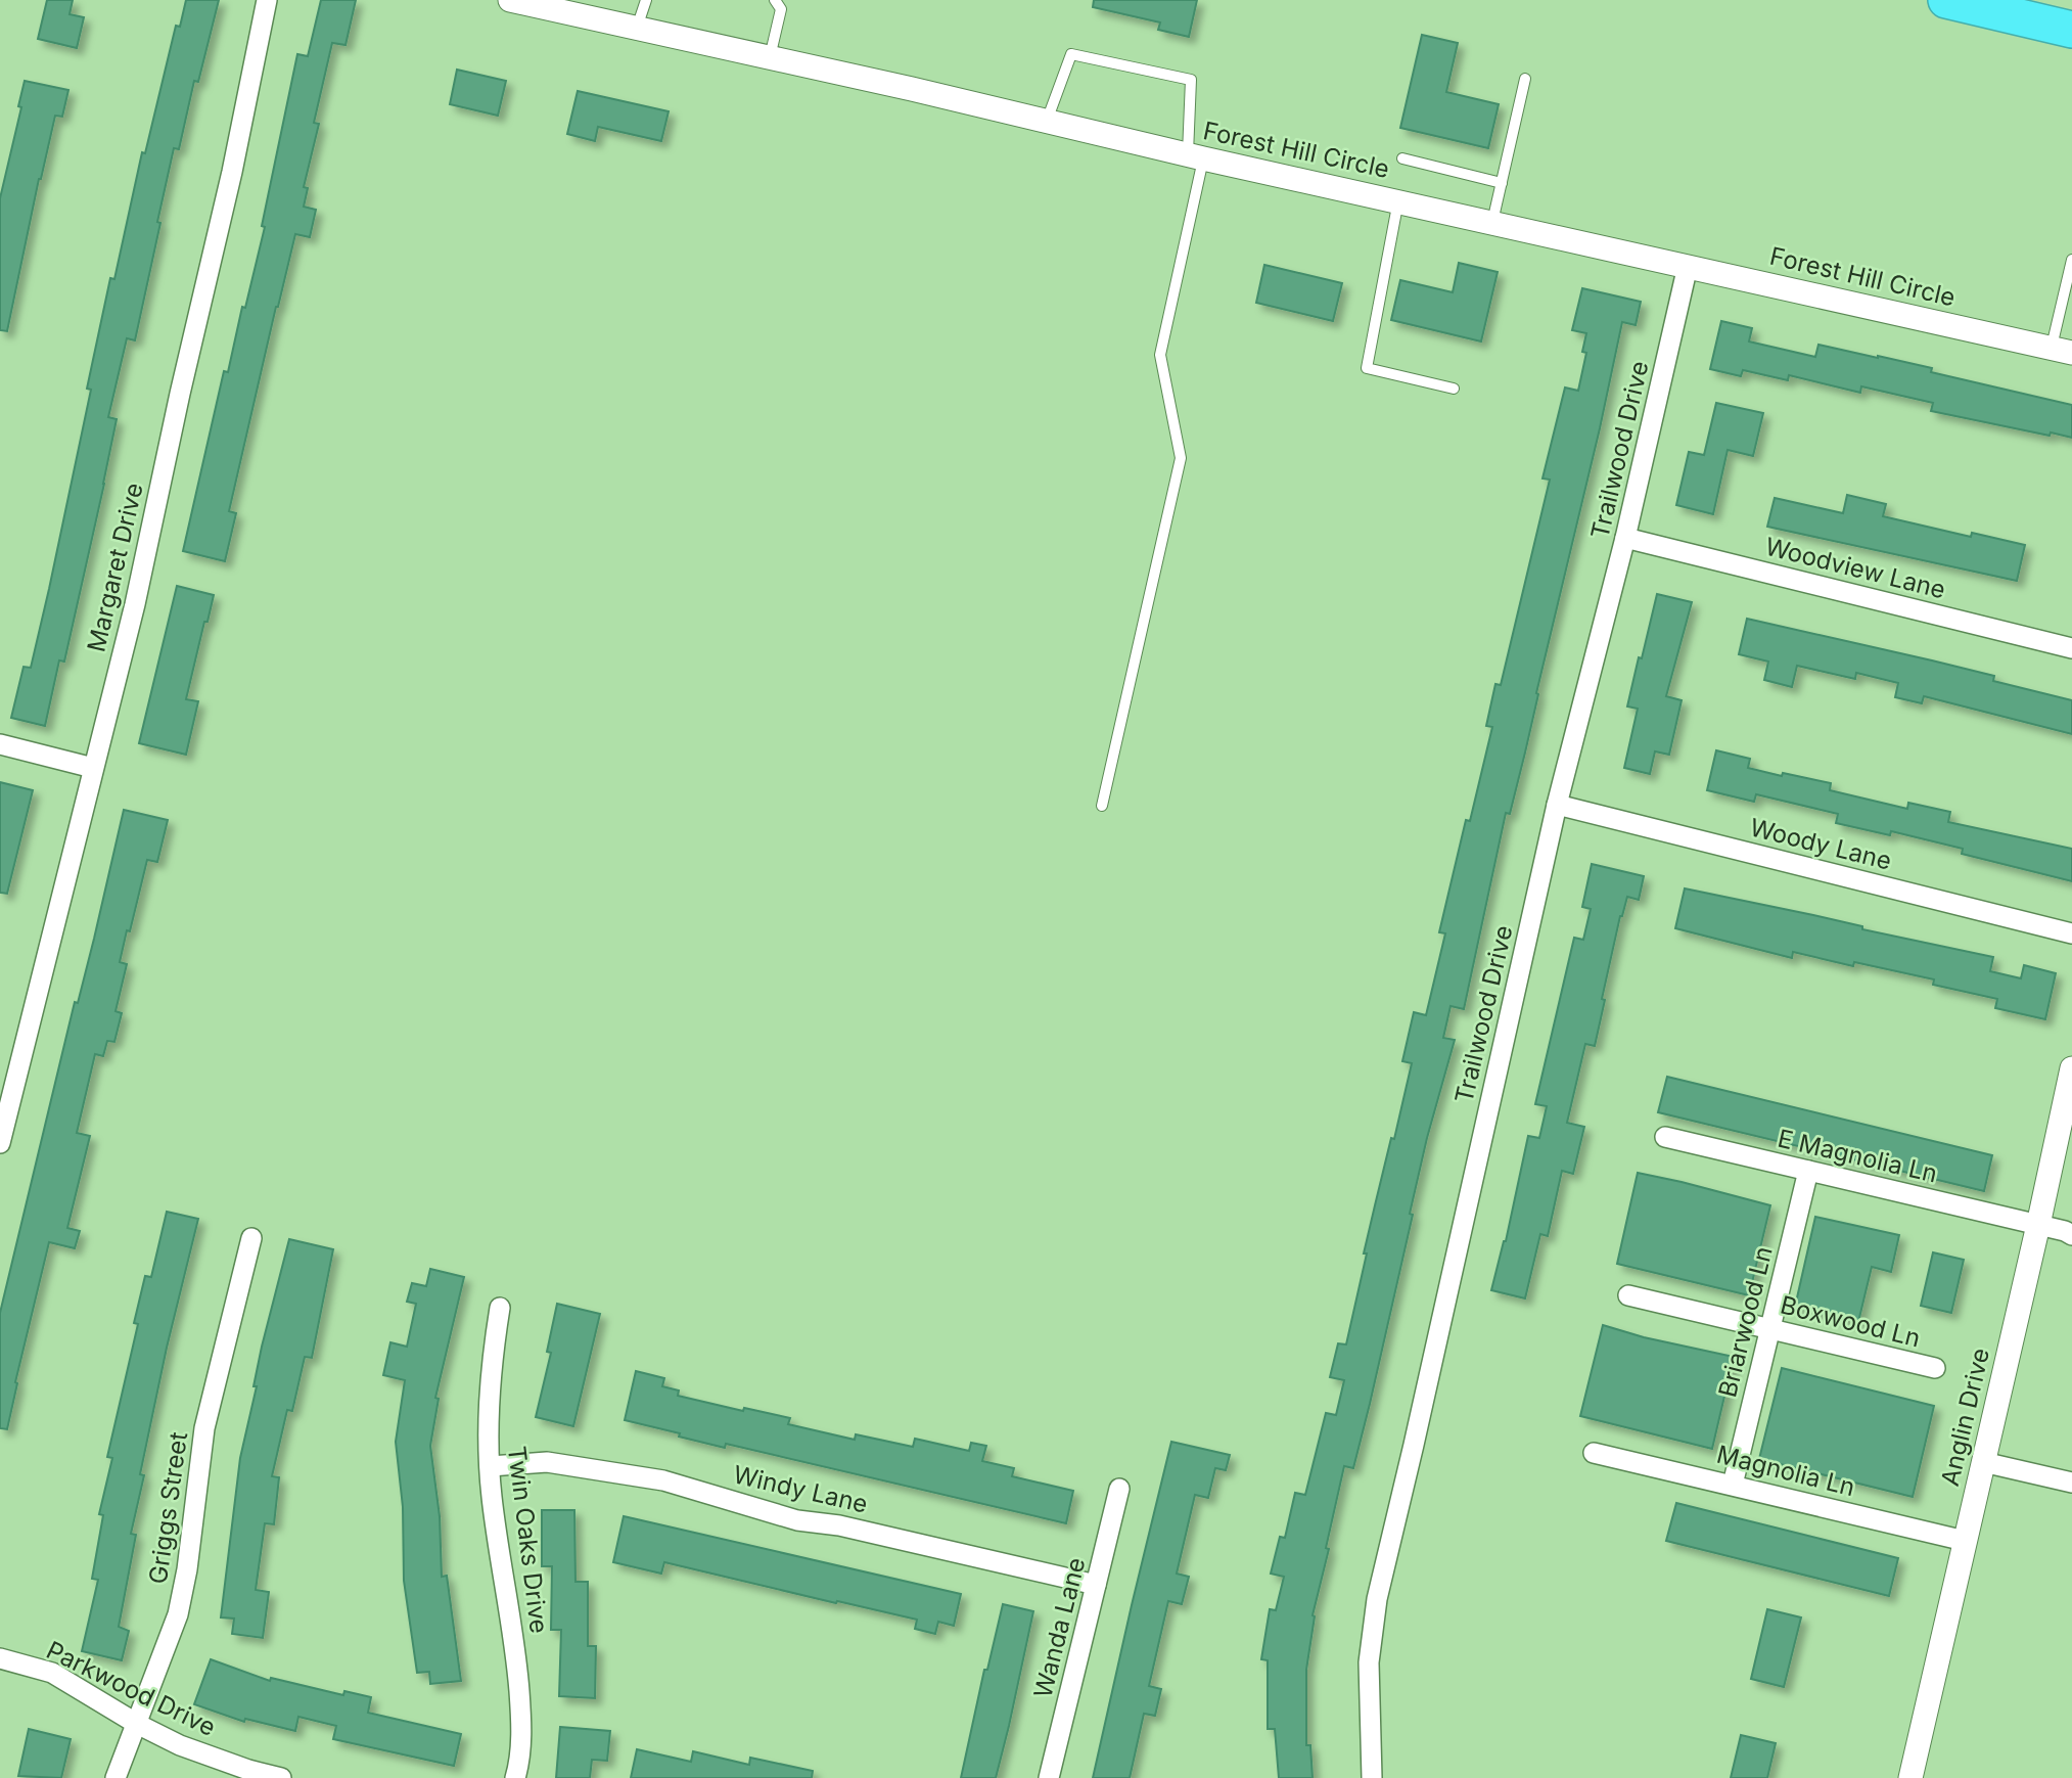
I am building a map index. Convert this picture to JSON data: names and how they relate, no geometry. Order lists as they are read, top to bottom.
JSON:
{
  "streets": {
    "street": [
      "Forest Hill Circle",
      "Trailwood Drive",
      "Margaret Drive",
      "Woodview Lane",
      "Woody Lane",
      "E Magnolia Ln",
      "Briarwood Ln",
      "Boxwood Ln",
      "Anglin Drive",
      "Magnolia Ln",
      "Windy Lane",
      "Griggs Street",
      "Twin Oaks Drive",
      "Wanda Lane",
      "Parkwood Drive"
    ]
  },
  "crossings": [
    ["Forest Hill Circle", "Trailwood Drive"],
    ["Trailwood Drive", "Woodview Lane"],
    ["Trailwood Drive", "Woody Lane"],
    ["E Magnolia Ln", "Briarwood Ln"],
    ["E Magnolia Ln", "Anglin Drive"],
    ["Briarwood Ln", "Boxwood Ln"],
    ["Briarwood Ln", "Magnolia Ln"],
    ["Anglin Drive", "Magnolia Ln"],
    ["Windy Lane", "Twin Oaks Drive"],
    ["Windy Lane", "Wanda Lane"],
    ["Griggs Street", "Parkwood Drive"]
  ]
}
